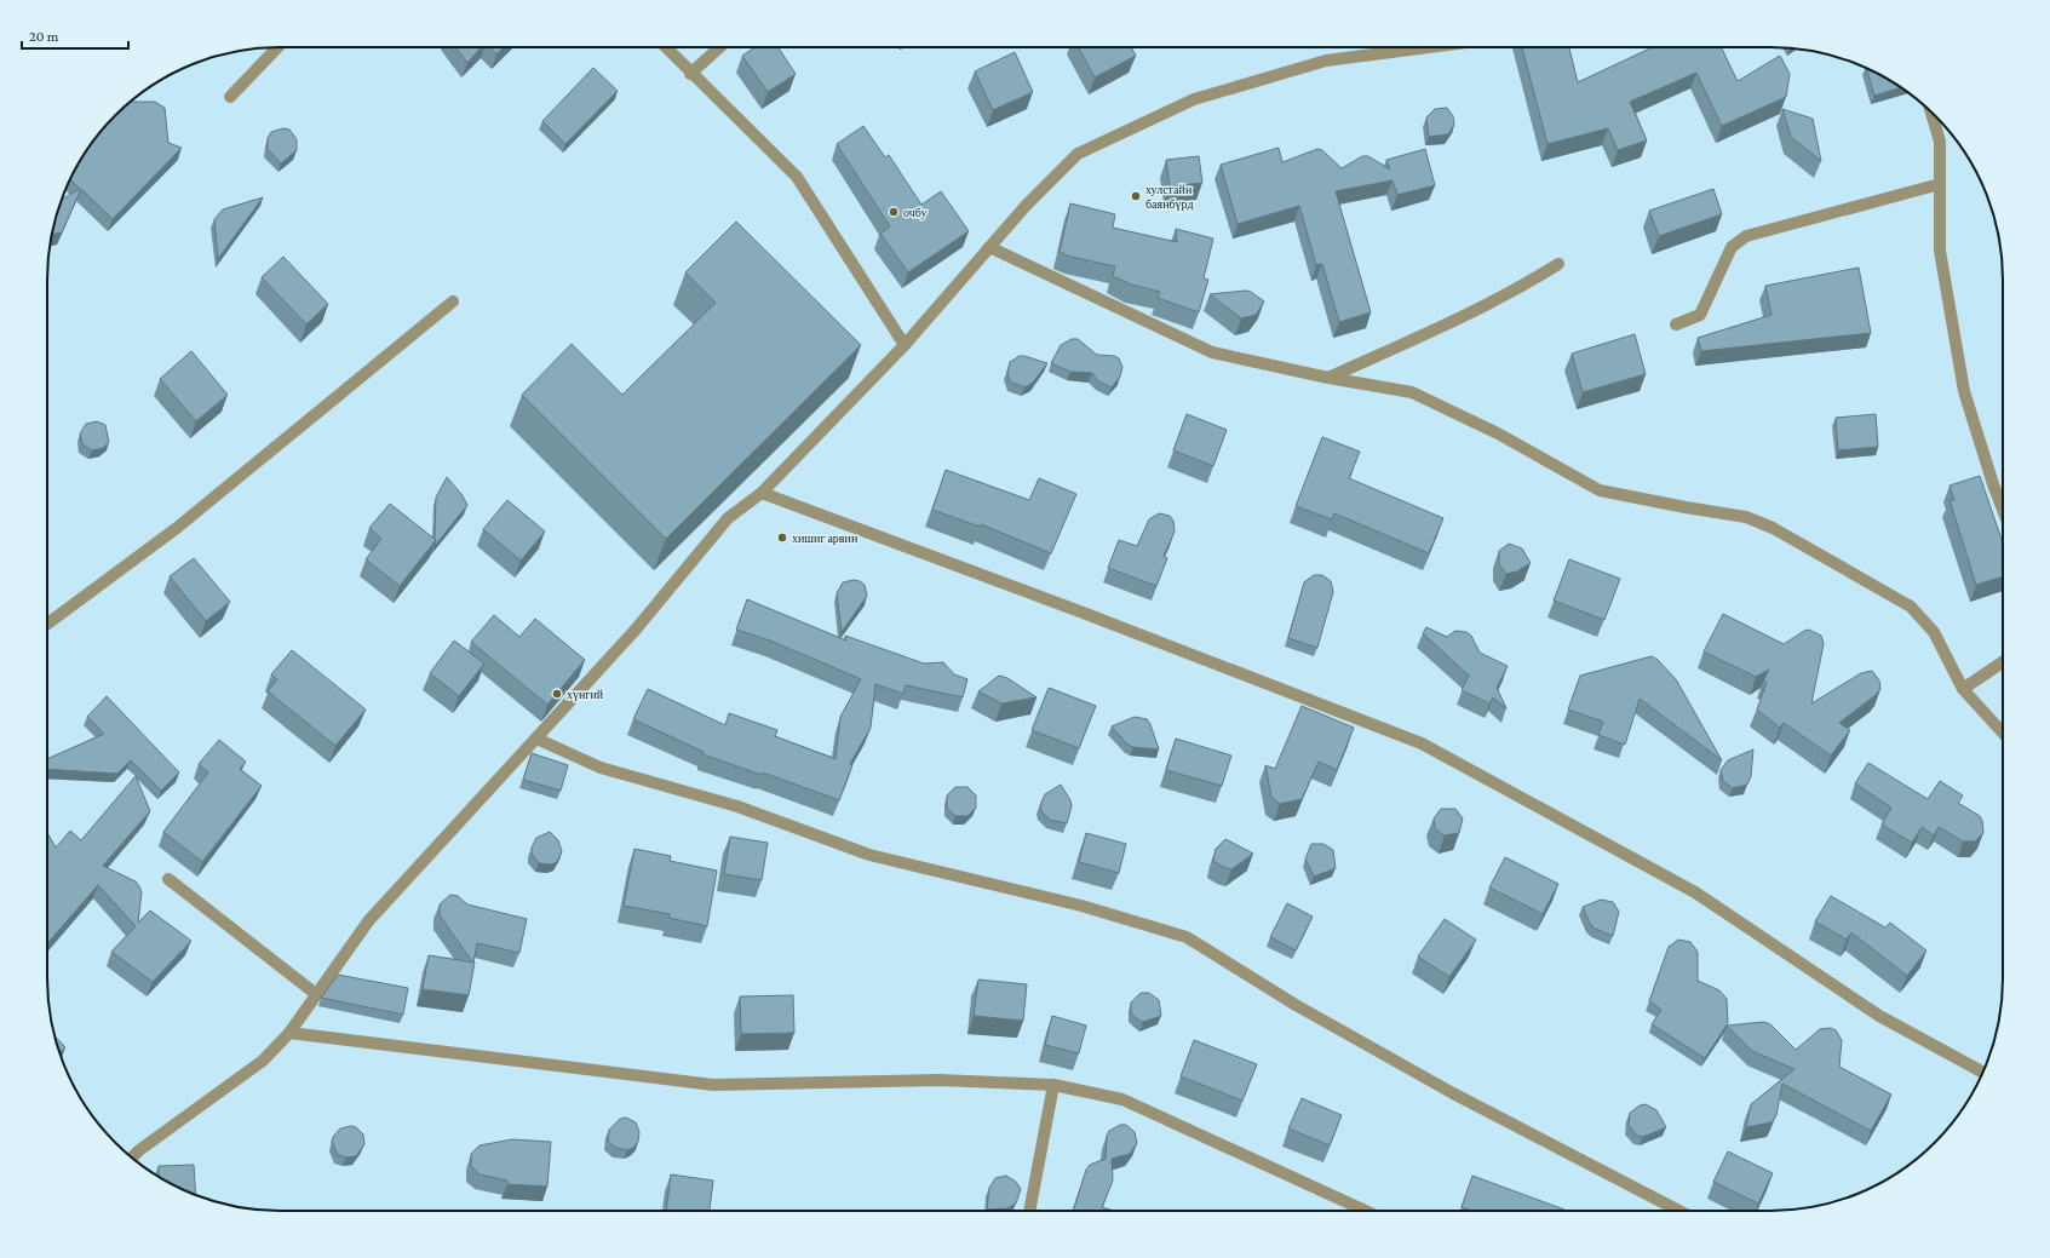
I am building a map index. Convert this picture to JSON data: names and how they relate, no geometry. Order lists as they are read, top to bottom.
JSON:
{
  "places": [
    "хулстайн баянбүрд",
    "очбу",
    "хишиг арвин",
    "хүнгий"
  ],
  "scale_bar": "20 m"
}
